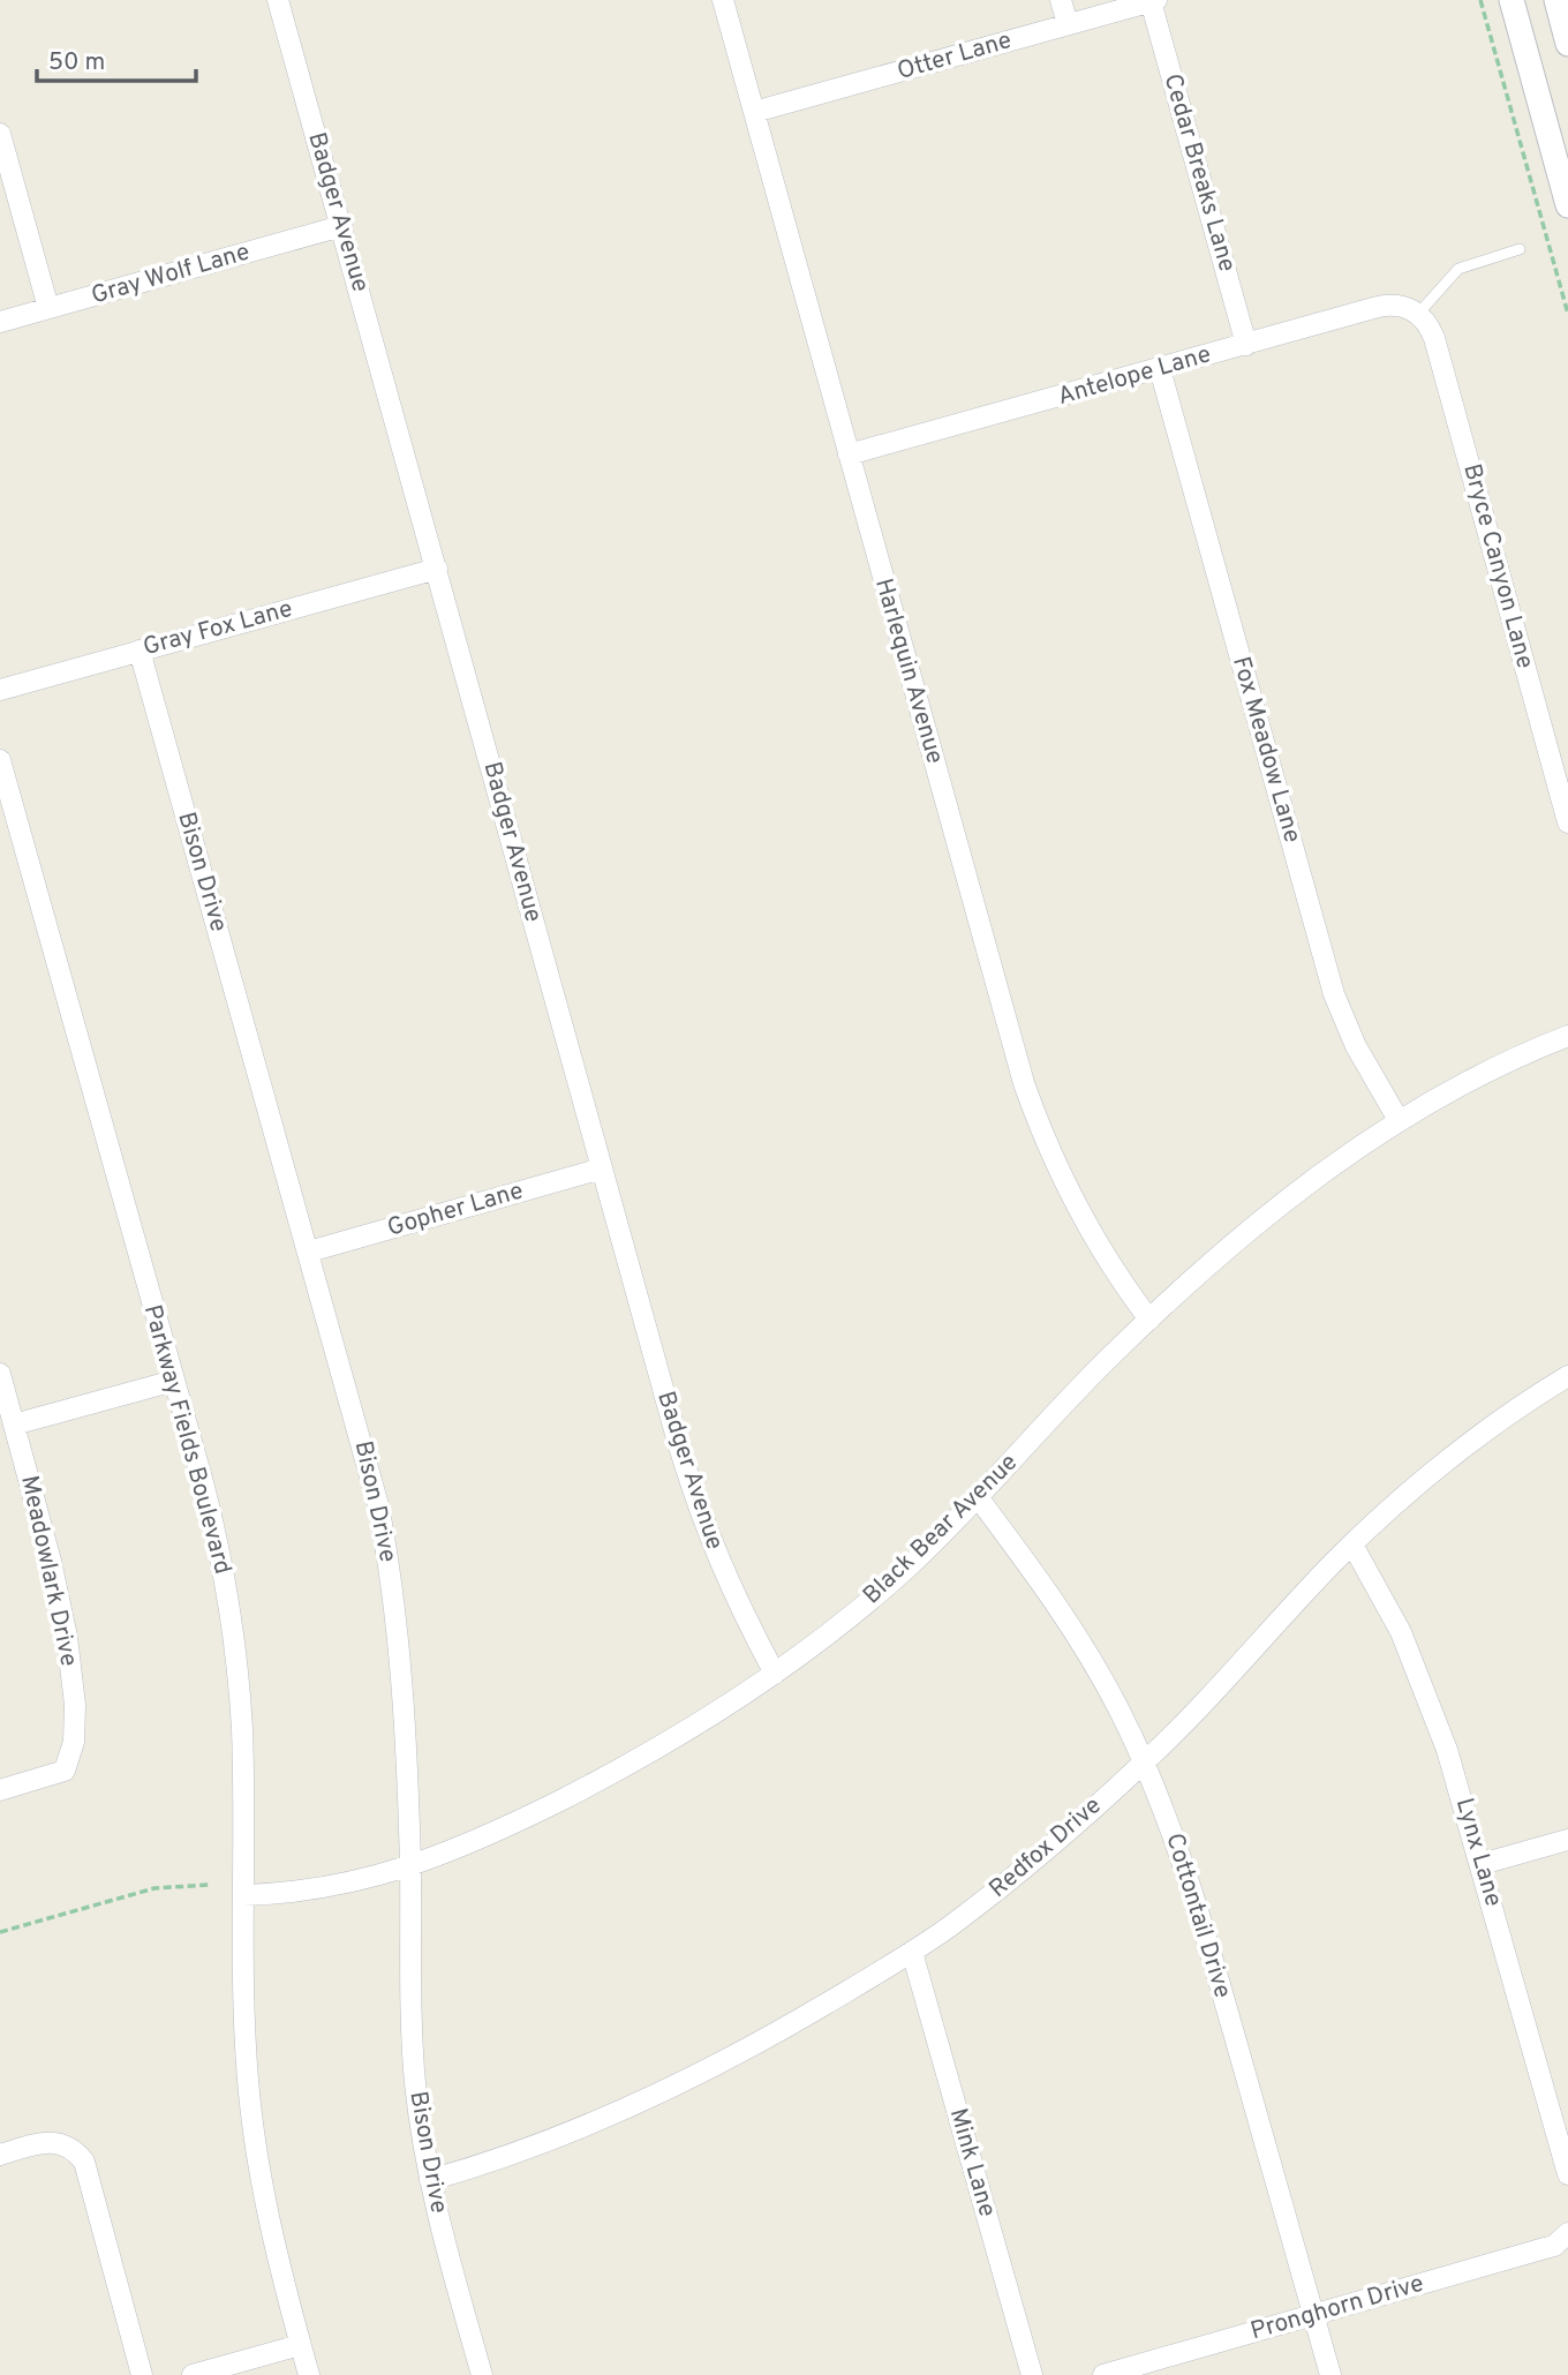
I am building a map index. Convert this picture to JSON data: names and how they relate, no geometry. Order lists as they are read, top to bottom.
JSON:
{
  "streets": {
    "street": [
      "Otter Lane",
      "Cedar Breaks Lane",
      "Badger Avenue",
      "Gray Wolf Lane",
      "Antelope Lane",
      "Bryce Canyon Lane",
      "Gray Fox Lane",
      "Harlequin Avenue",
      "Fox Meadow Lane",
      "Bison Drive",
      "Gopher Lane",
      "Parkway Fields Boulevard",
      "Black Bear Avenue",
      "Meadowlark Drive",
      "Redfox Drive",
      "Lynx Lane",
      "Cottontail Drive",
      "Mink Lane",
      "Pronghorn Drive"
    ]
  },
  "crossings": [
    ["Otter Lane", "Cedar Breaks Lane"],
    ["Otter Lane", "Harlequin Avenue"],
    ["Cedar Breaks Lane", "Antelope Lane"],
    ["Badger Avenue", "Gray Wolf Lane"],
    ["Badger Avenue", "Gray Fox Lane"],
    ["Badger Avenue", "Gopher Lane"],
    ["Badger Avenue", "Black Bear Avenue"],
    ["Antelope Lane", "Bryce Canyon Lane"],
    ["Antelope Lane", "Harlequin Avenue"],
    ["Antelope Lane", "Fox Meadow Lane"],
    ["Gray Fox Lane", "Bison Drive"],
    ["Harlequin Avenue", "Black Bear Avenue"],
    ["Fox Meadow Lane", "Black Bear Avenue"],
    ["Bison Drive", "Gopher Lane"],
    ["Bison Drive", "Black Bear Avenue"],
    ["Bison Drive", "Redfox Drive"],
    ["Parkway Fields Boulevard", "Black Bear Avenue"],
    ["Black Bear Avenue", "Cottontail Drive"],
    ["Redfox Drive", "Lynx Lane"],
    ["Redfox Drive", "Cottontail Drive"],
    ["Redfox Drive", "Mink Lane"],
    ["Cottontail Drive", "Pronghorn Drive"]
  ],
  "scale_bar": "50 m"
}
